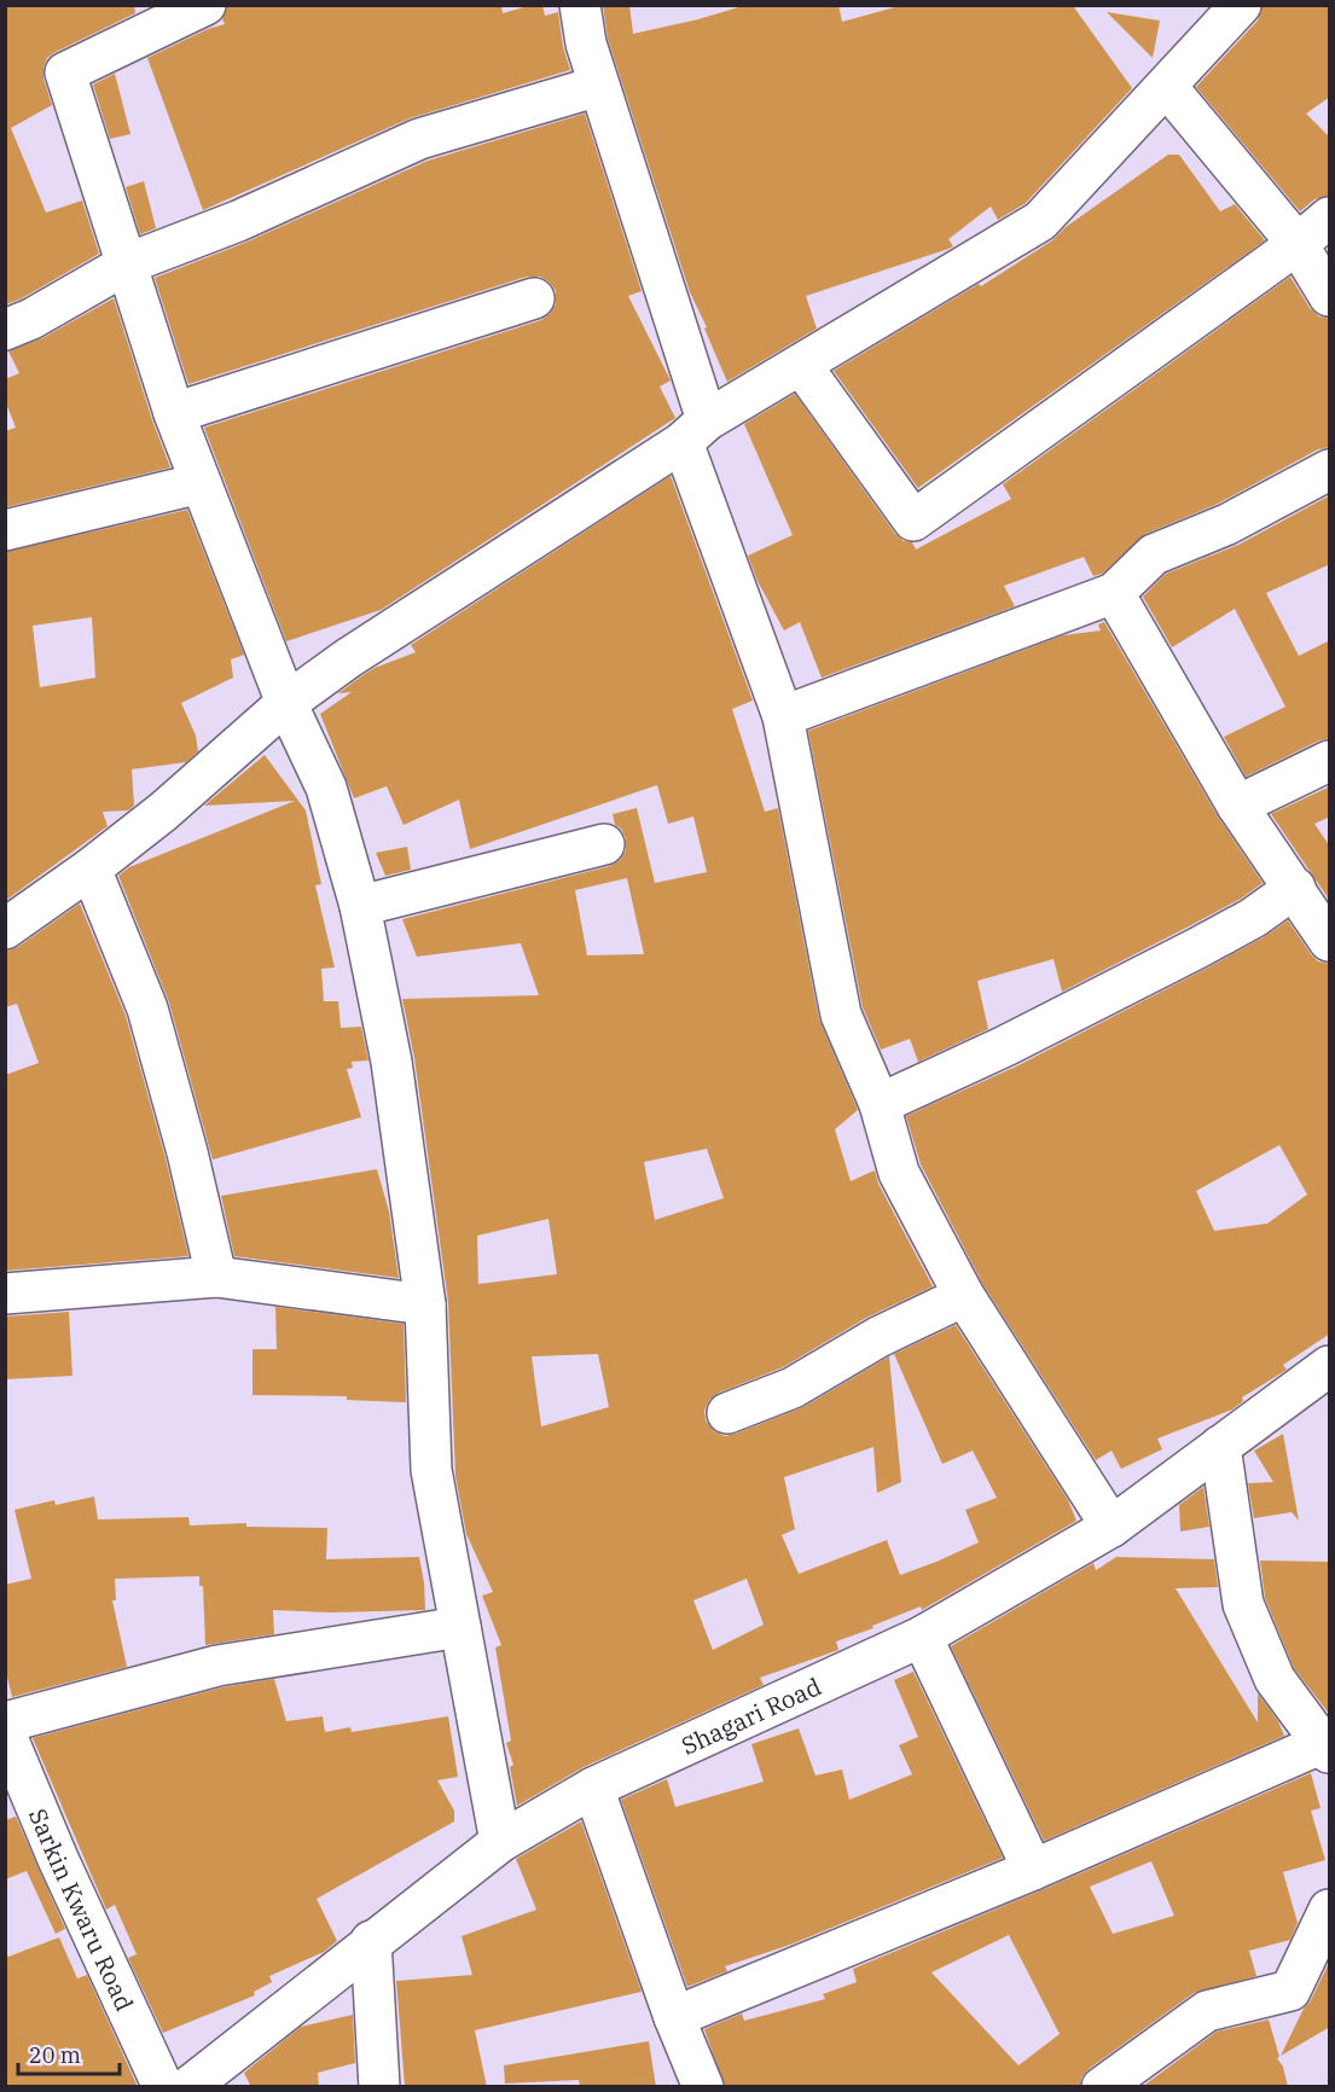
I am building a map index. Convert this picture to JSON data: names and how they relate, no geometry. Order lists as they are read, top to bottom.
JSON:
{
  "streets": {
    "street": ["Shagari Road", "Sarkin Kwaru Road"]
  },
  "scale_bar": "20 m"
}
